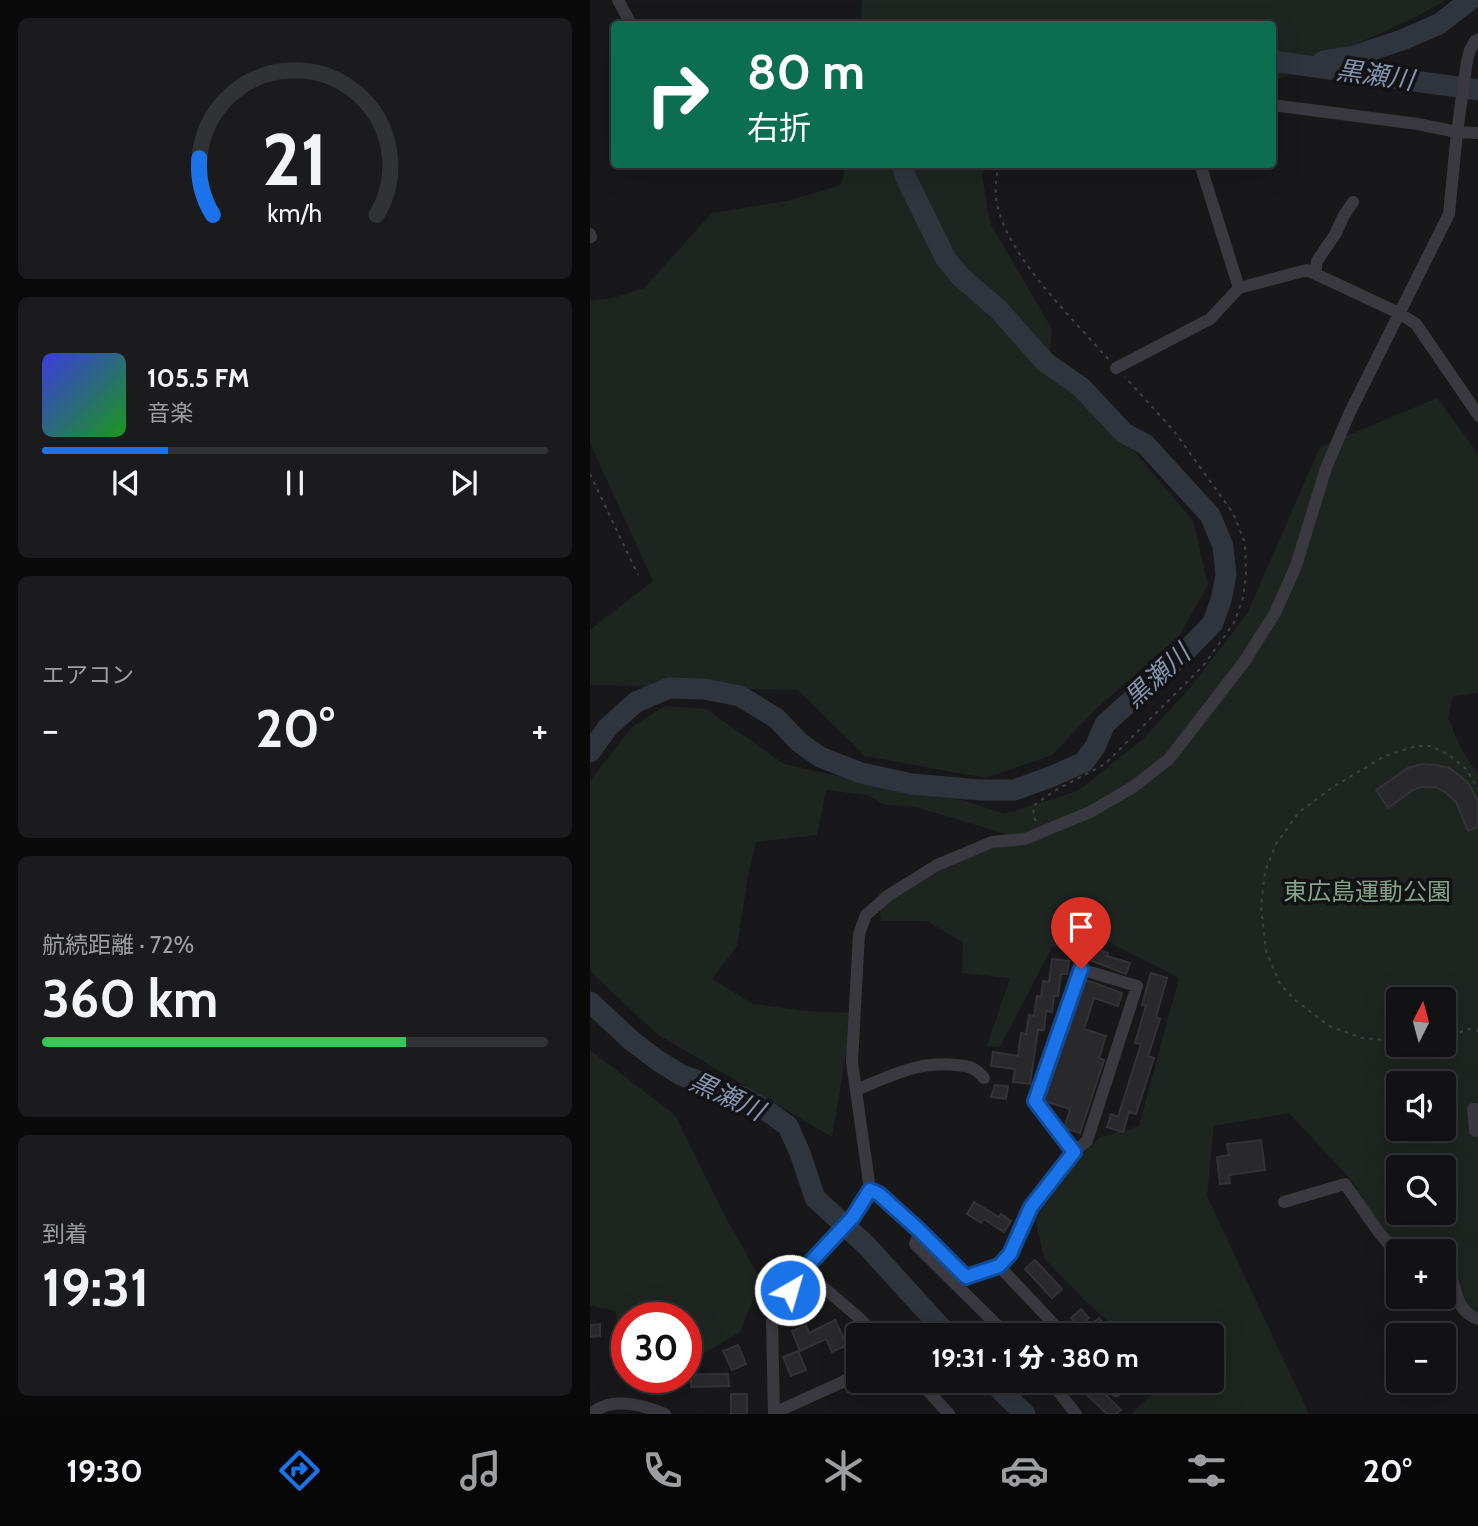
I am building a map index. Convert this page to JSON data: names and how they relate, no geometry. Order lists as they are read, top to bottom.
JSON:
{
  "water": ["黒瀬川"],
  "parks": ["東広島運動公園"],
  "north": "top",
  "page": {
    "turn": ["80 m", "右折"],
    "song": ["105.5 FM", "音楽"],
    "tile": [
      "エアコン",
      ["航続距離 · 72%", "360 km"],
      ["到着", "19:31"]
    ],
    "heat": ["−", "20°", "+"],
    "map_buttons": ["+", "−"],
    "limit": "30",
    "trip": "19:31 · 1 分 · 380 m",
    "tabs": ["19:30", "20°"],
    "gauge": ["21", "km/h"]
  }
}
